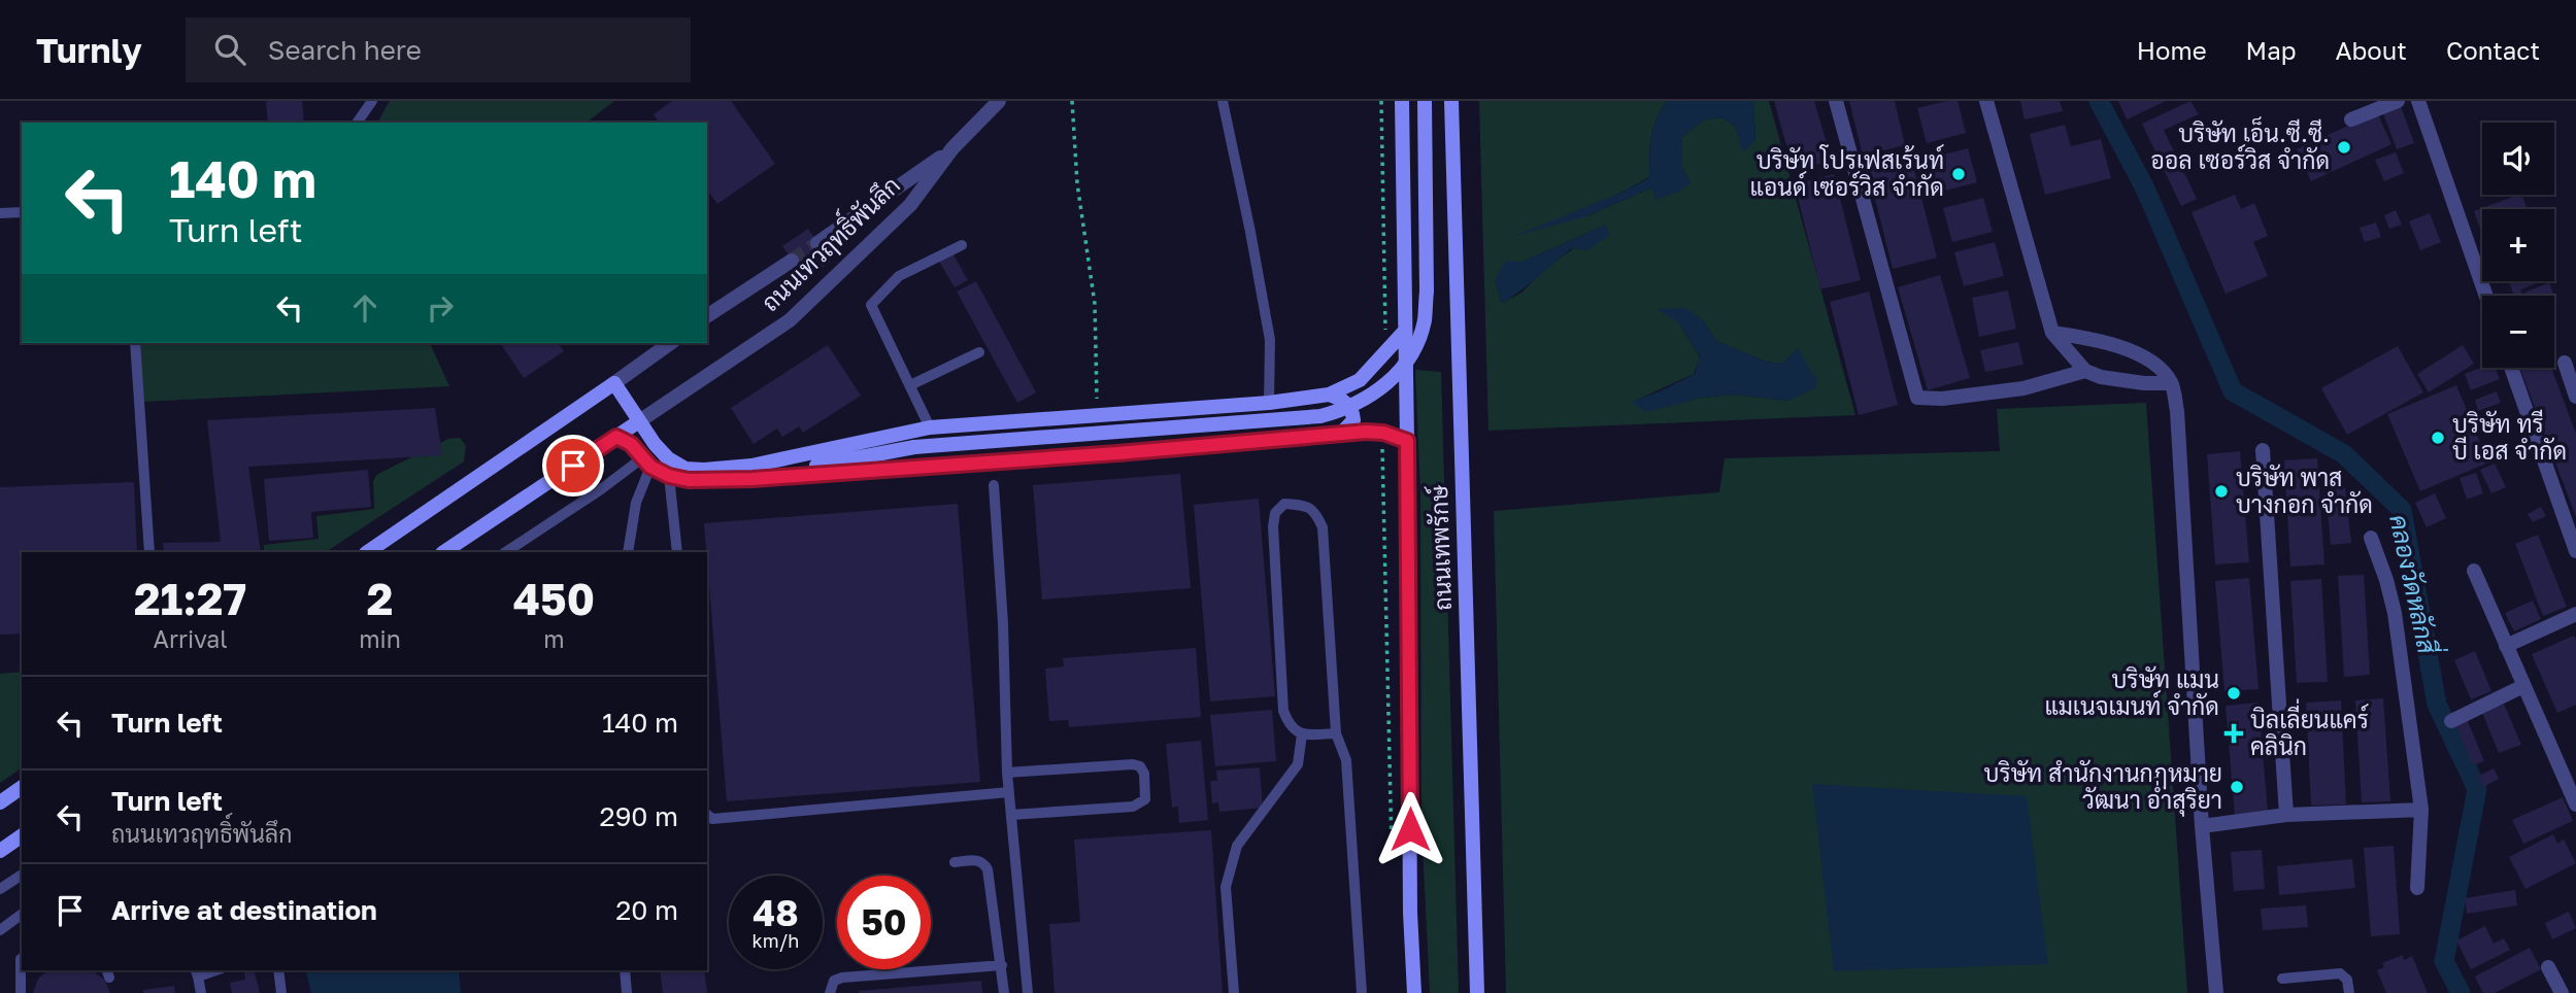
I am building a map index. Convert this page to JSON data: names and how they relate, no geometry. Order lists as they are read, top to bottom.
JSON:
{
  "streets": {
    "main road": ["ถนนเทวฤทธิ์พันลึก", "ถนนเทพรักษ์"]
  },
  "water": ["คลองวัดหลักสี่"],
  "places": {
    "other": [
      "บริษัท เอ็น.ซี.ซี. ออล เซอร์วิส จำกัด",
      "บริษัท โปรเฟสเร้นท์ แอนด์ เซอร์วิส จำกัด",
      "บริษัท ทรี บี เอส จำกัด",
      "บริษัท พาส บางกอก จำกัด",
      "บริษัท แมน แมเนจเมนท์ จำกัด",
      "บริษัท สำนักงานกฎหมาย วัฒนา อ่ำสุริยา"
    ],
    "health": ["บิลเลี่ยนแคร์ คลินิก"]
  },
  "page": {
    "header": "Turnly",
    "search": "Search here",
    "nav": [
      "Home",
      "Map",
      "About",
      "Contact"
    ],
    "map_buttons": ["+", "−"],
    "turn": ["140 m", "Turn left"],
    "eta": [
      "21:27",
      "Arrival",
      "2",
      "min",
      "450",
      "m"
    ],
    "list": [
      {
        "name": "Turn left",
        "value": "140 m"
      },
      {
        "name": "Turn left",
        "note": "ถนนเทวฤทธิ์พันลึก",
        "value": "290 m"
      },
      {
        "name": "Arrive at destination",
        "value": "20 m"
      }
    ],
    "speed": "48 km/h",
    "limit": "50"
  }
}
